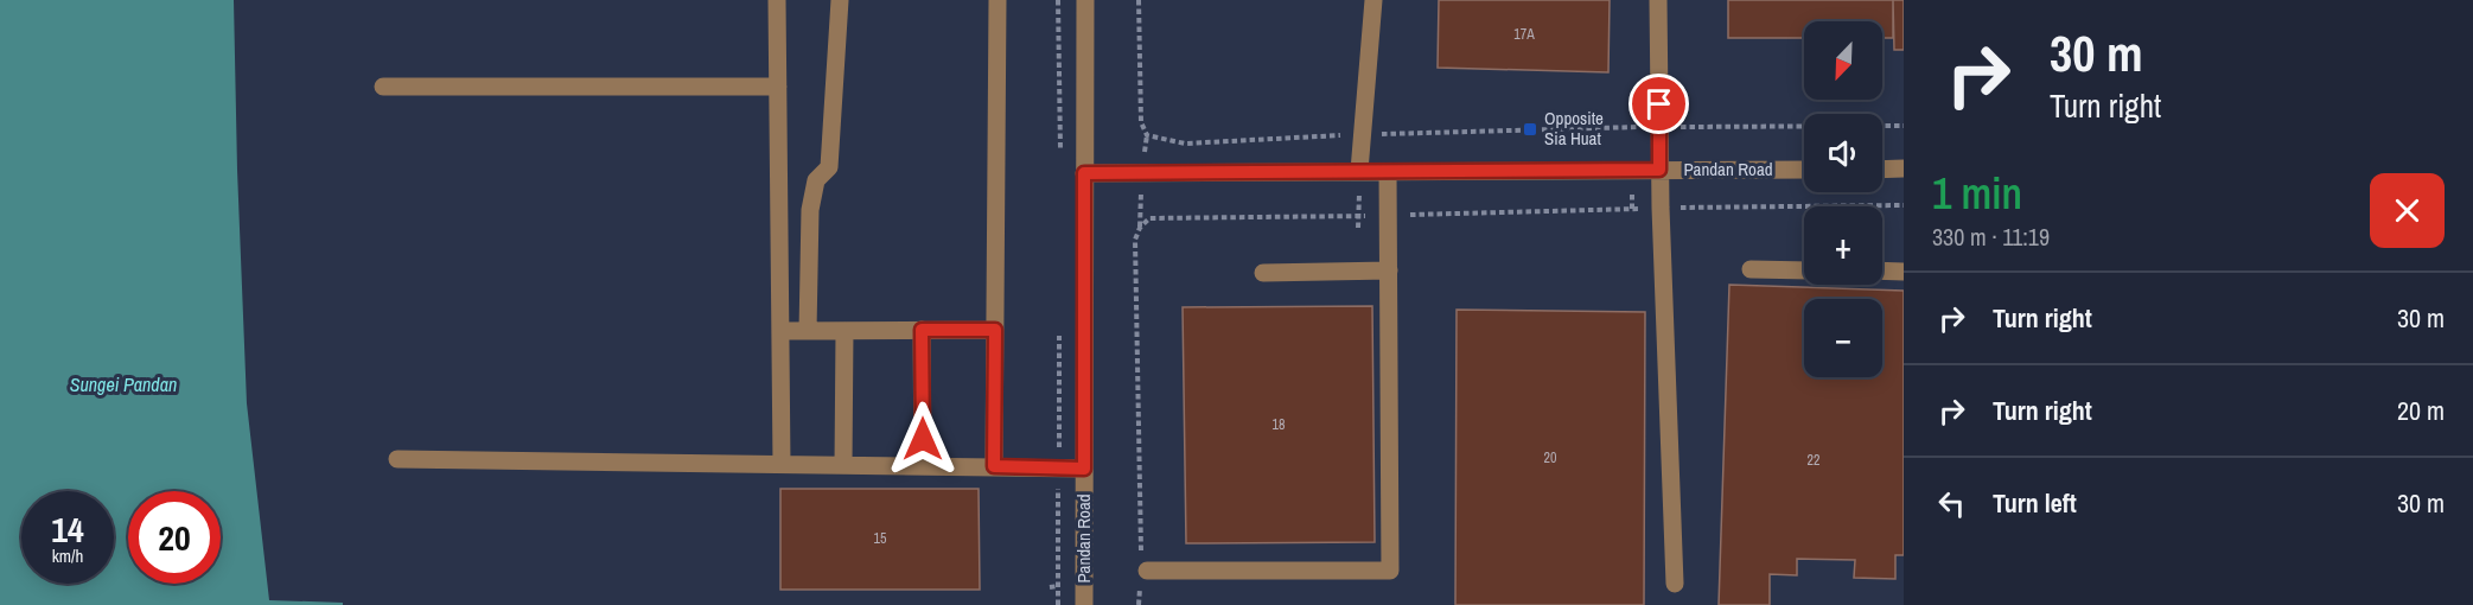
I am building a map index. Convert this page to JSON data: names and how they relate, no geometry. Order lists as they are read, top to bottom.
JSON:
{
  "streets": {
    "street": ["Pandan Road"]
  },
  "water": ["Sungei Pandan"],
  "places": {
    "transit": ["Opposite Sia Huat"]
  },
  "house_numbers": [
    "17A",
    "18",
    "20",
    "22",
    "15"
  ],
  "north": "bottom left",
  "page": {
    "turn": ["30 m", "Turn right"],
    "map_buttons": ["+", "−"],
    "heading": ["1 min", "330 m · 11:19"],
    "list": [
      {
        "name": "Turn right",
        "value": "30 m"
      },
      {
        "name": "Turn right",
        "value": "20 m"
      },
      {
        "name": "Turn left",
        "value": "30 m"
      }
    ],
    "speed": "14 km/h",
    "limit": "20"
  }
}
